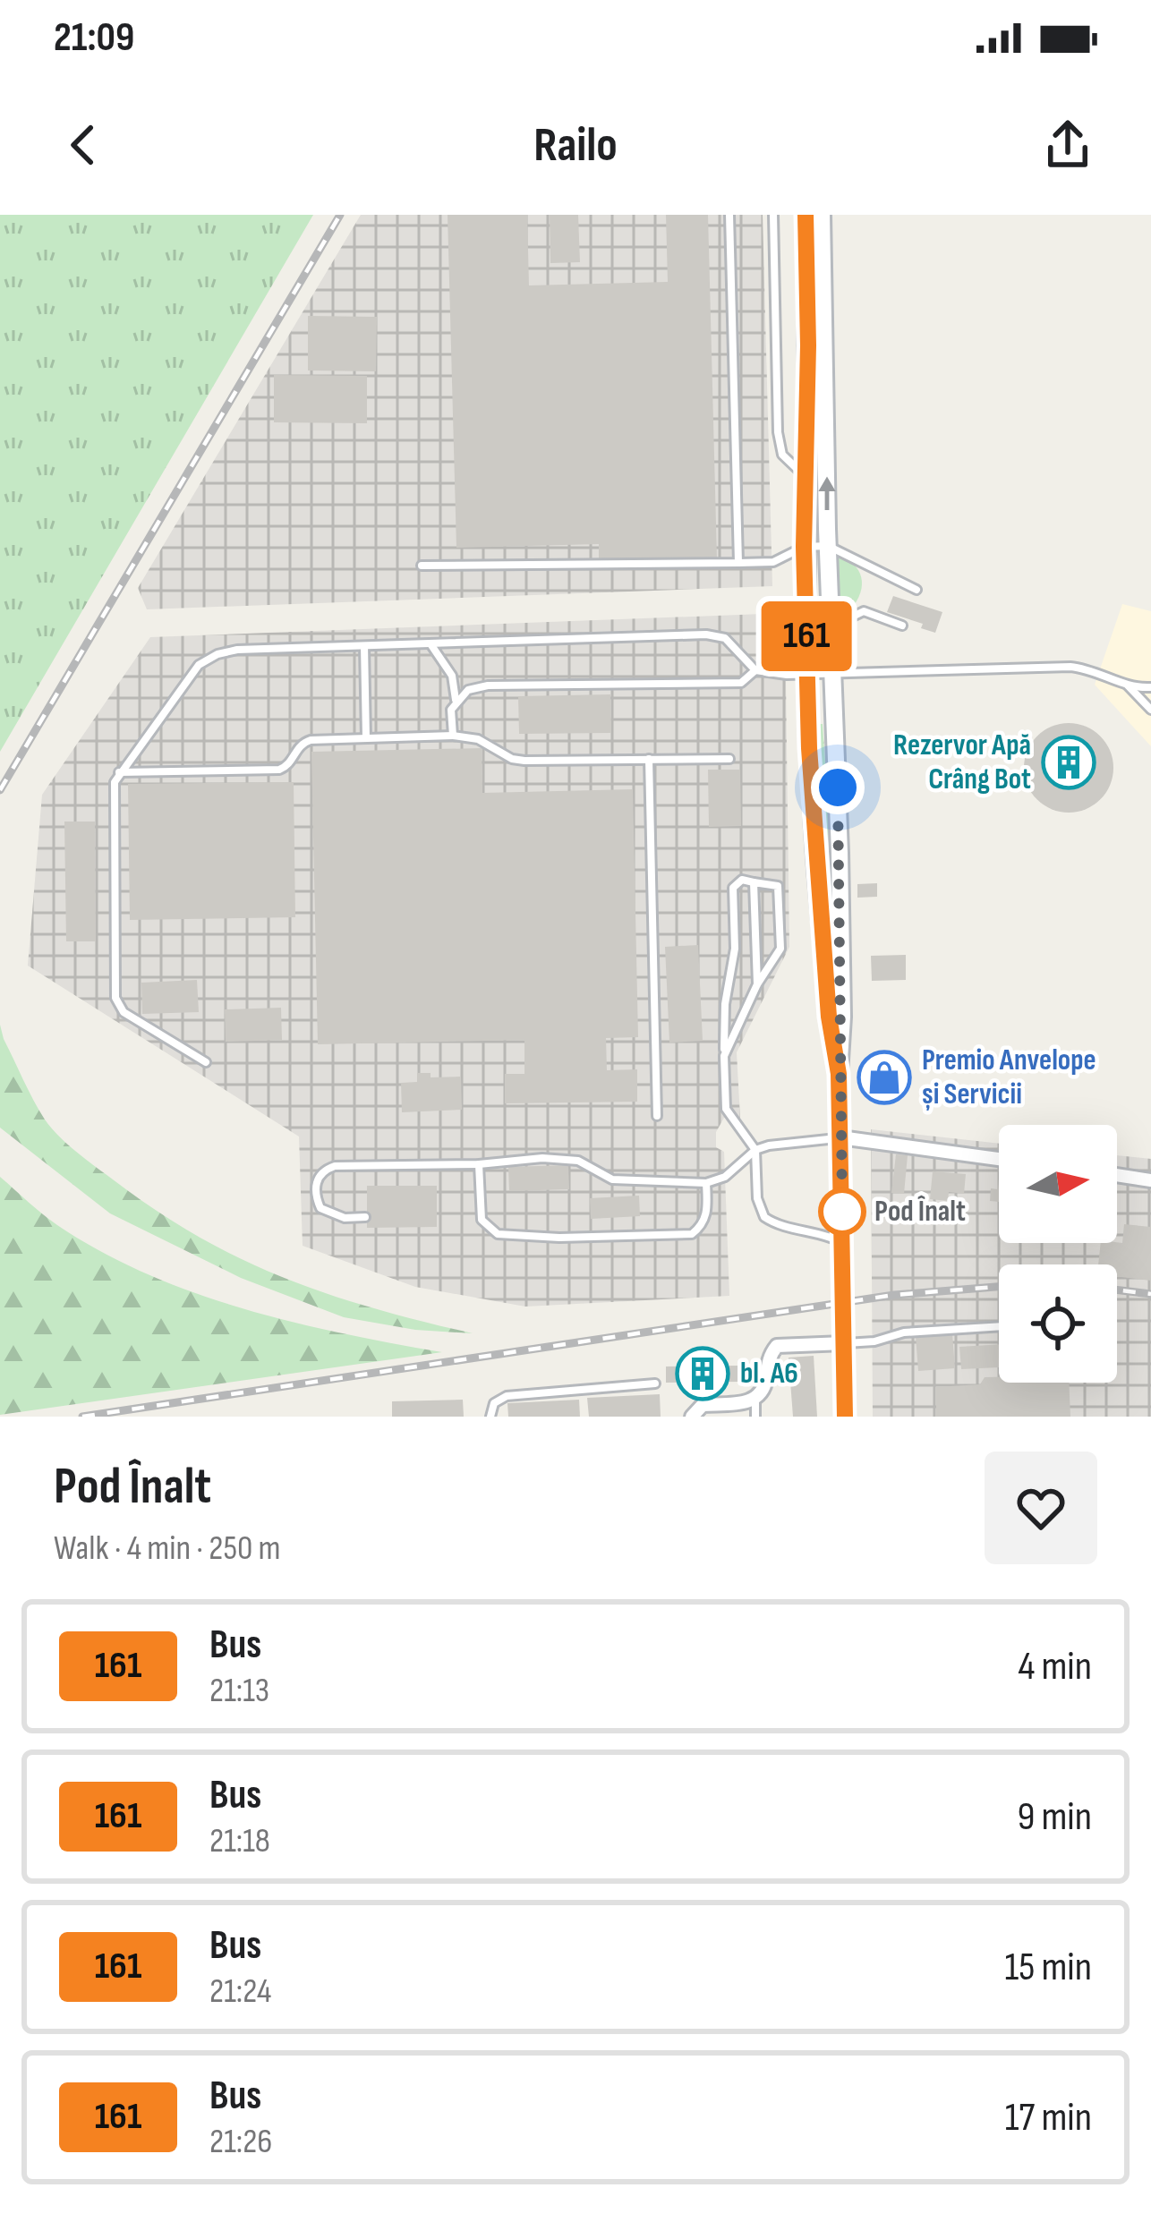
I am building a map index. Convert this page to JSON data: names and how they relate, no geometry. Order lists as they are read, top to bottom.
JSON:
{
  "places": {
    "building": ["Rezervor Apă Crâng Bot", "bl. A6"],
    "shop": ["Premio Anvelope și Servicii"],
    "other": ["Pod Înalt"]
  },
  "lines": ["bus line 161"],
  "north": "right",
  "page": {
    "status": "21:09",
    "header": "Railo",
    "on_map": "161",
    "heading": ["Pod Înalt", "Walk · 4 min · 250 m"],
    "list": [
      {
        "mark": "161",
        "name": "Bus",
        "note": "21:13",
        "value": "4 min"
      },
      {
        "mark": "161",
        "name": "Bus",
        "note": "21:18",
        "value": "9 min"
      },
      {
        "mark": "161",
        "name": "Bus",
        "note": "21:24",
        "value": "15 min"
      },
      {
        "mark": "161",
        "name": "Bus",
        "note": "21:26",
        "value": "17 min"
      }
    ]
  }
}
